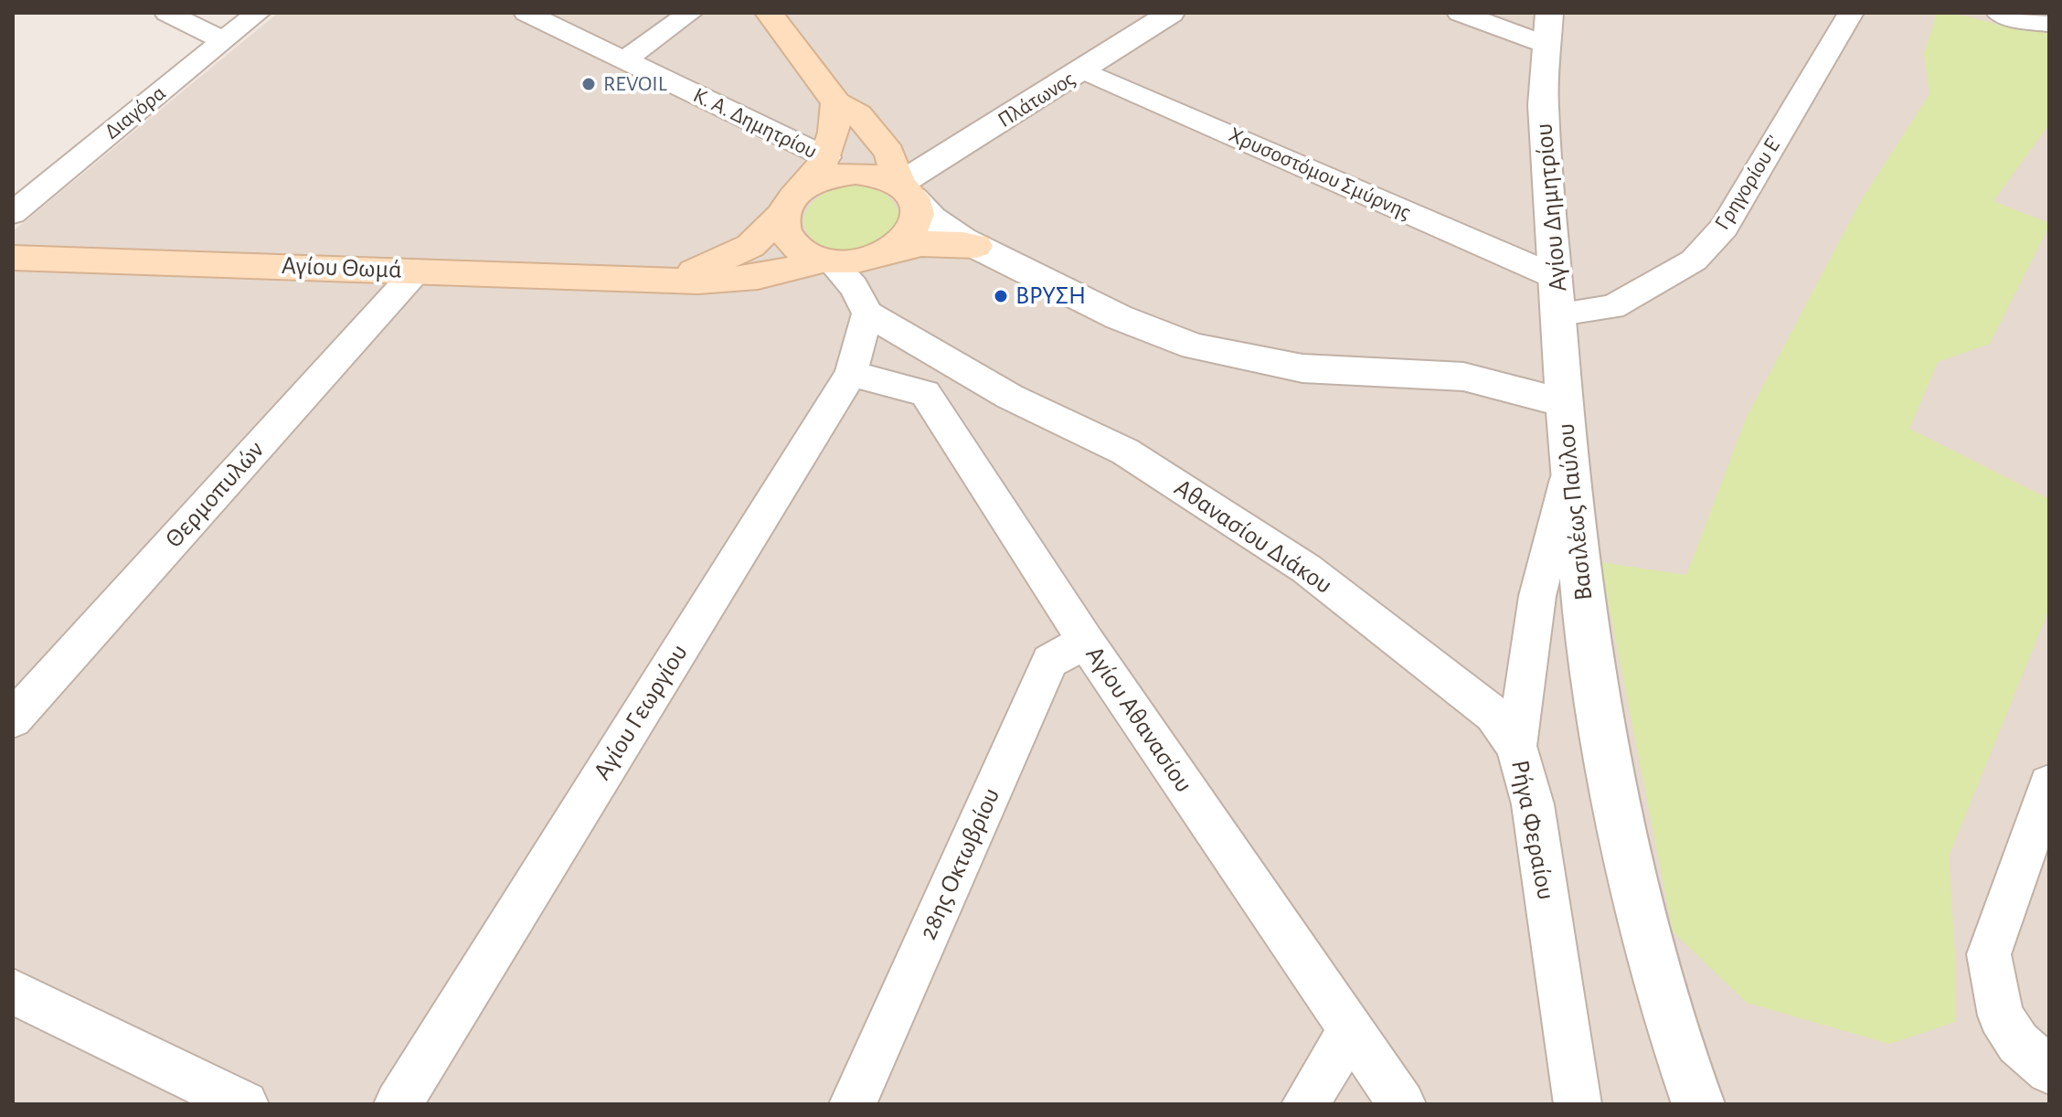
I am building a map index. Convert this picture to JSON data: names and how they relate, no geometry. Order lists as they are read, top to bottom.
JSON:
{
  "streets": {
    "main road": ["Αγίου Θωμά"],
    "street": [
      "Πλάτωνος",
      "Διαγόρα",
      "Κ. Α. Δημητρίου",
      "Χρυσοστόμου Σμύρνης",
      "Γρηγορίου Ε'",
      "Αγίου Δημητρίου",
      "Θερμοπυλών",
      "Βασιλέως Παύλου",
      "Αθανασίου Διάκου",
      "Αγίου Γεωργίου",
      "Αγίου Αθανασίου",
      "Ρήγα Φεραίου",
      "28ης Οκτωβρίου"
    ]
  },
  "crossings": [
    ["Πλάτωνος", "Χρυσοστόμου Σμύρνης"],
    ["Πλάτωνος", "Αγίου Θωμά"],
    ["Πλάτωνος", "Βασιλέως Παύλου"],
    ["Πλάτωνος", "Αθανασίου Διάκου"],
    ["Χρυσοστόμου Σμύρνης", "Αγίου Δημητρίου"],
    ["Γρηγορίου Ε'", "Αγίου Δημητρίου"],
    ["Αγίου Δημητρίου", "Βασιλέως Παύλου"],
    ["Αγίου Θωμά", "Θερμοπυλών"],
    ["Αγίου Θωμά", "Βασιλέως Παύλου"],
    ["Αγίου Θωμά", "Αθανασίου Διάκου"],
    ["Βασιλέως Παύλου", "Αθανασίου Διάκου"],
    ["Βασιλέως Παύλου", "Ρήγα Φεραίου"],
    ["Αθανασίου Διάκου", "Αγίου Γεωργίου"],
    ["Αθανασίου Διάκου", "Ρήγα Φεραίου"],
    ["Αγίου Αθανασίου", "28ης Οκτωβρίου"]
  ],
  "places": ["REVOIL", "ΒΡΥΣΗ"]
}
